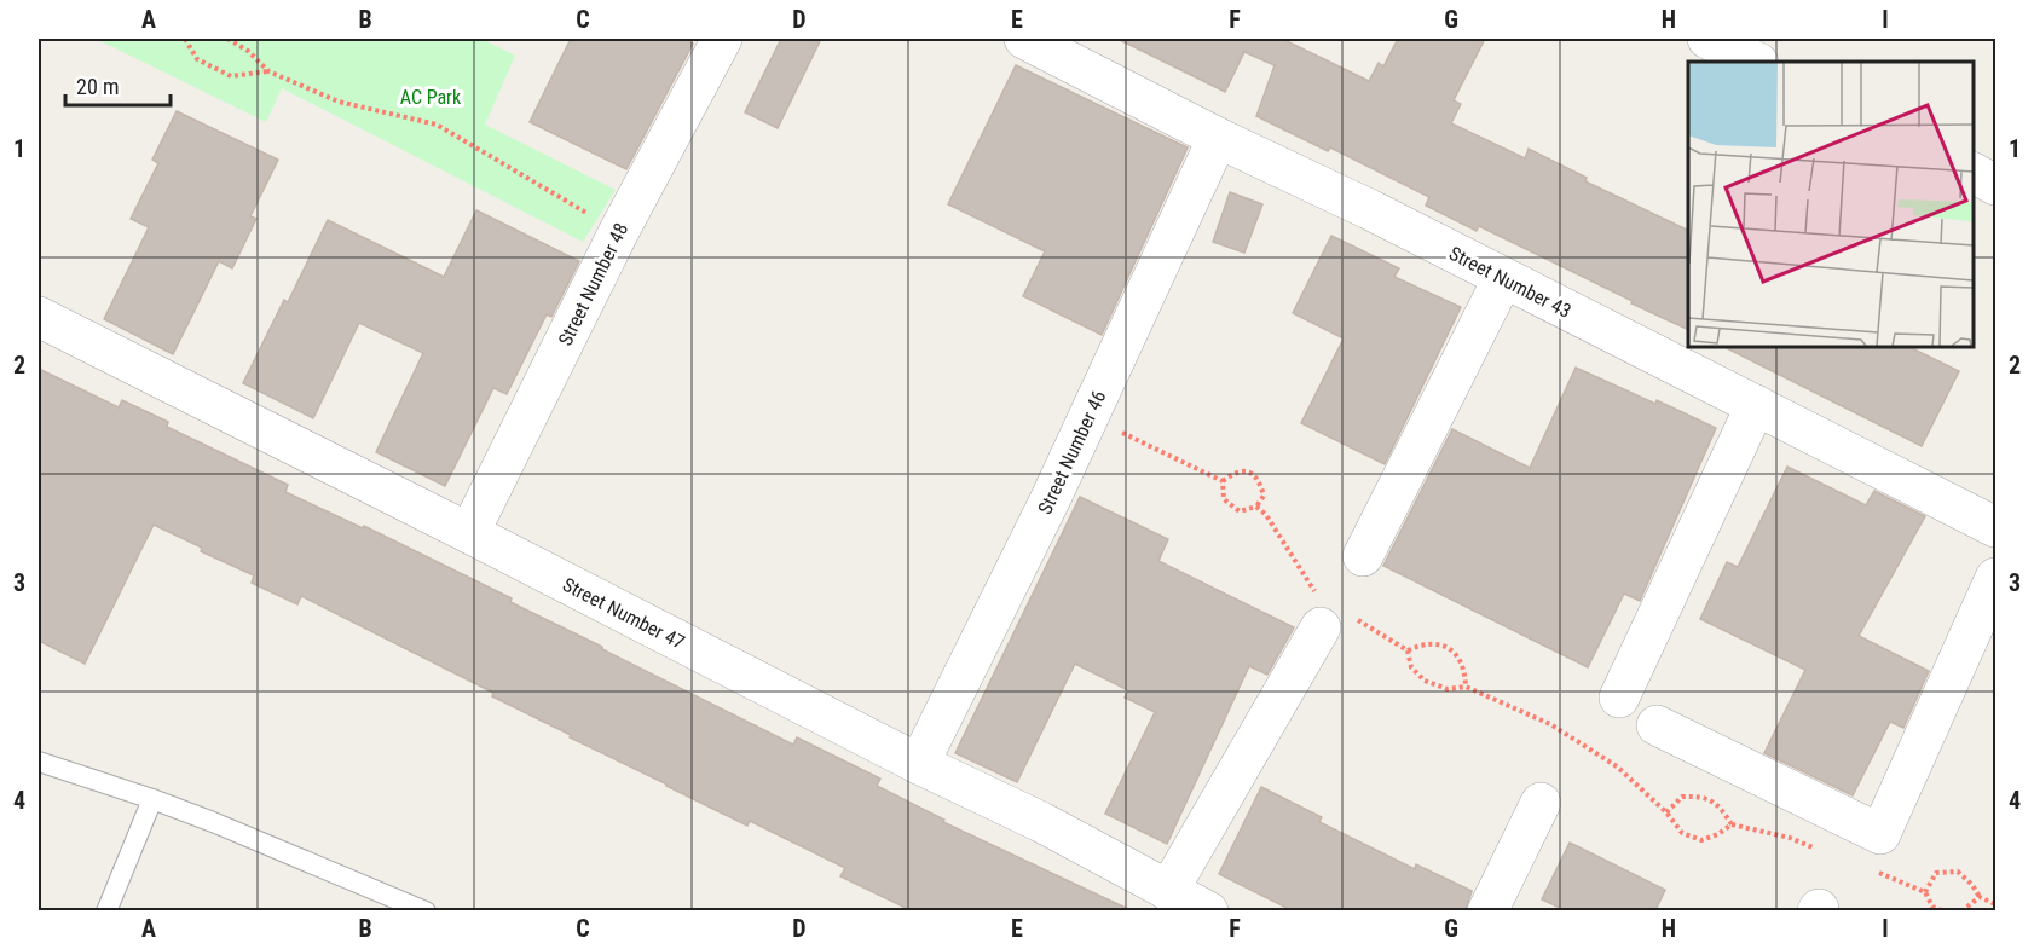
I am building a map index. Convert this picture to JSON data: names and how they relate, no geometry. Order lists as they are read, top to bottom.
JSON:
{
  "streets": {
    "street": [
      "Street Number 43",
      "Street Number 48",
      "Street Number 46",
      "Street Number 47"
    ]
  },
  "crossings": [
    ["Street Number 43", "Street Number 46"],
    ["Street Number 48", "Street Number 47"],
    ["Street Number 46", "Street Number 47"]
  ],
  "parks": ["AC Park"],
  "scale_bar": "20 m",
  "grid": {
    "columns": [
      "A",
      "B",
      "C",
      "D",
      "E",
      "F",
      "G",
      "H",
      "I"
    ],
    "rows": [
      "1",
      "2",
      "3",
      "4"
    ]
  }
}
